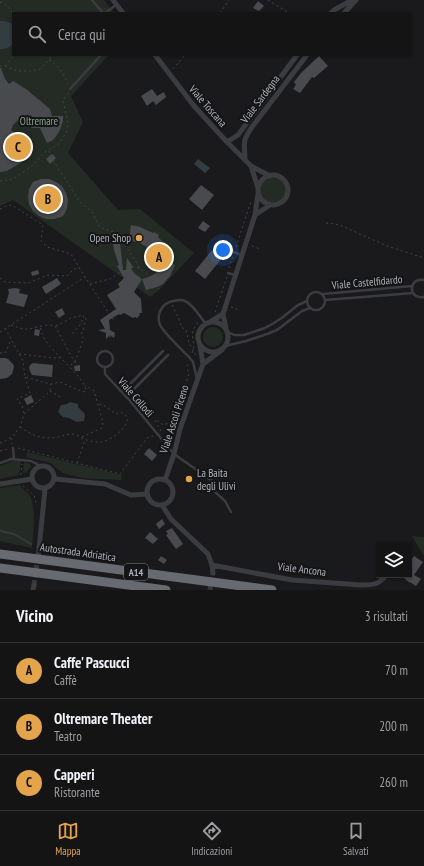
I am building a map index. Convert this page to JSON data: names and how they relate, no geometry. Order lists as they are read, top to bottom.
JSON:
{
  "streets": {
    "highway": ["Autostrada Adriatica", "A14"],
    "street": [
      "Viale Sardegna",
      "Viale Toscana",
      "Viale Ascoli Piceno",
      "Viale Ancona"
    ],
    "lane": ["Viale Castelfidardo", "Viale Collodi"]
  },
  "crossings": [
    ["Viale Sardegna", "Viale Toscana"],
    ["Viale Collodi", "Viale Ascoli Piceno"]
  ],
  "parks": ["Oltremare"],
  "places": ["Open Shop", "La Baita degli Ulivi"],
  "page": {
    "search": "Cerca qui",
    "pins": ["C", "B", "A"],
    "heading": ["Vicino", "3 risultati"],
    "list": [
      {
        "mark": "A",
        "name": "Caffe' Pascucci",
        "note": "Caffè",
        "value": "70 m"
      },
      {
        "mark": "B",
        "name": "Oltremare Theater",
        "note": "Teatro",
        "value": "200 m"
      },
      {
        "mark": "C",
        "name": "Capperi",
        "note": "Ristorante",
        "value": "260 m"
      }
    ],
    "nav": ["Mappa", "Indicazioni", "Salvati"]
  }
}
